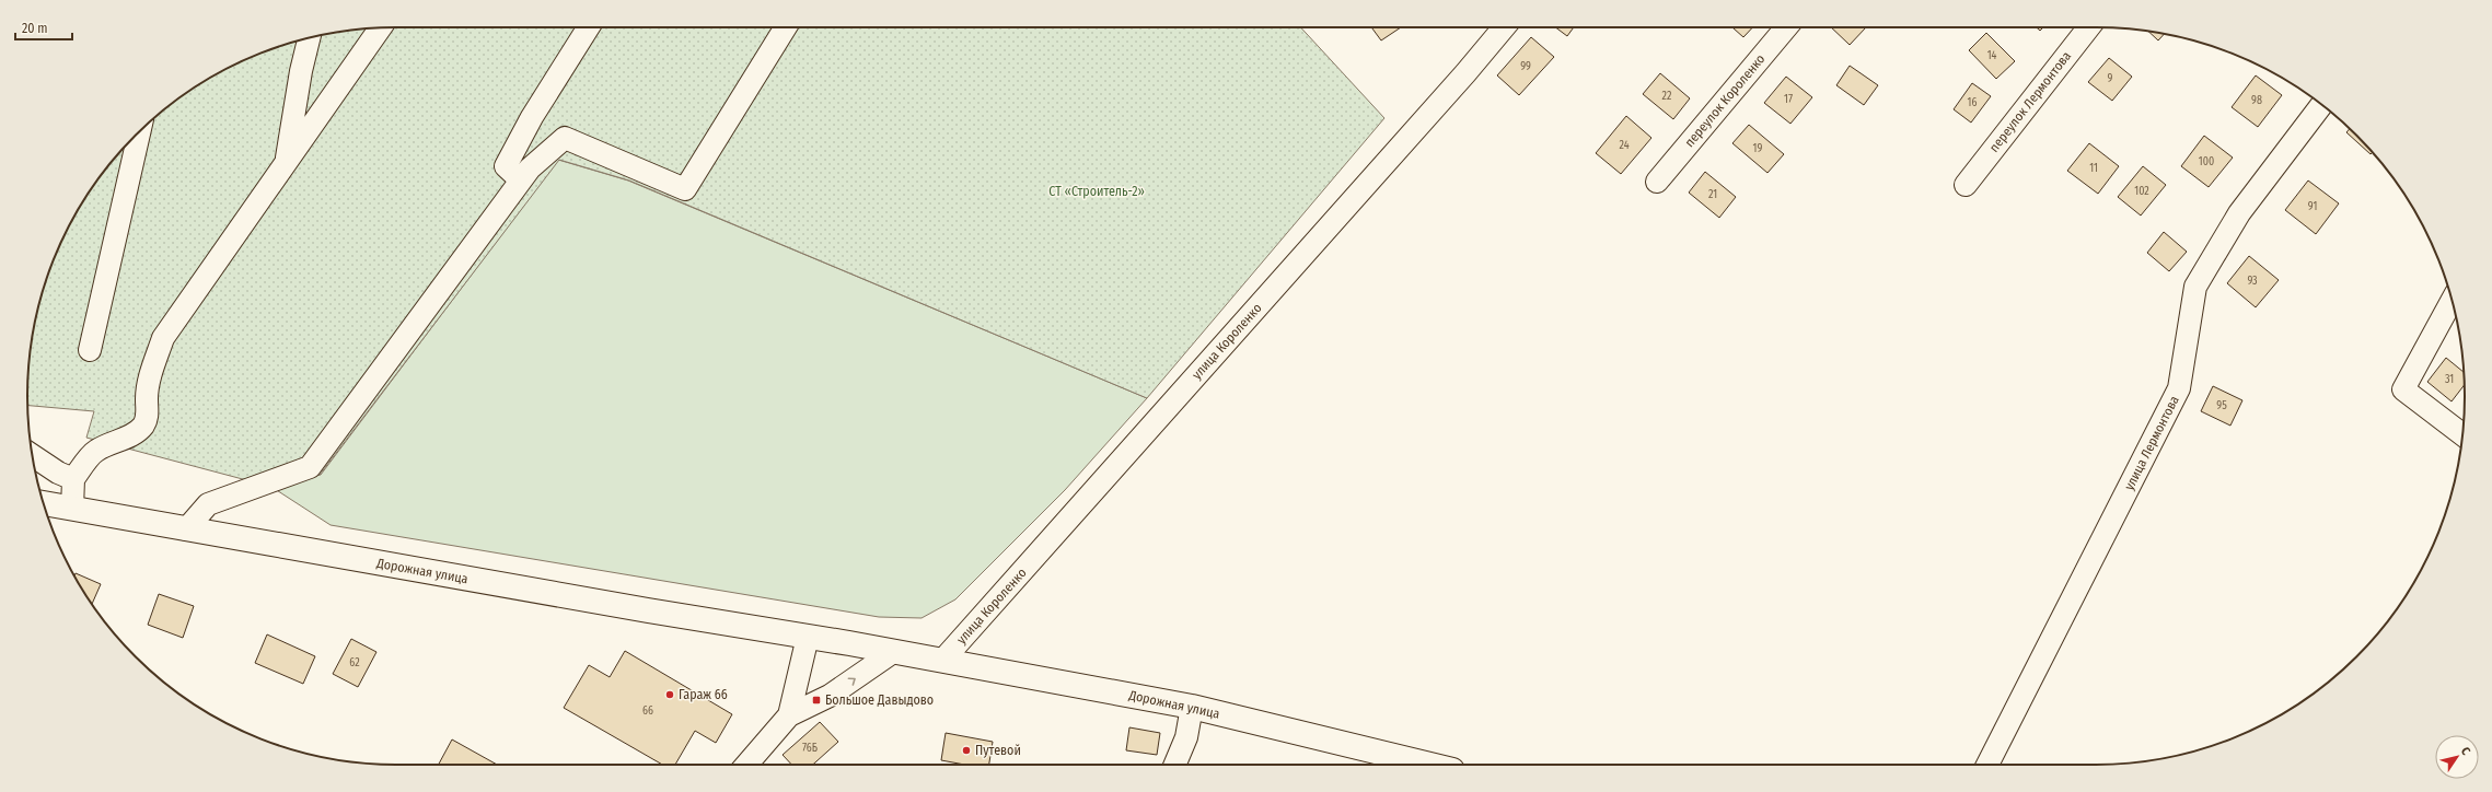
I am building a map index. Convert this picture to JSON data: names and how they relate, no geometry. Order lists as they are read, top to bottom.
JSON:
{
  "streets": {
    "main road": ["Дорожная улица"],
    "street": [
      "переулок Короленко",
      "переулок Лермонтова",
      "улица Короленко",
      "улица Лермонтова"
    ]
  },
  "crossings": [
    ["улица Короленко", "Дорожная улица"]
  ],
  "parks": ["СТ «Строитель-2»"],
  "places": {
    "other": ["Гараж 66", "Путевой"],
    "transit": ["Большое Давыдово"]
  },
  "house_numbers": [
    "14",
    "99",
    "9",
    "22",
    "17",
    "98",
    "16",
    "24",
    "19",
    "100",
    "11",
    "102",
    "21",
    "91",
    "93",
    "31",
    "95",
    "62",
    "66",
    "76Б"
  ],
  "scale_bar": "20 m",
  "north": "top right"
}
